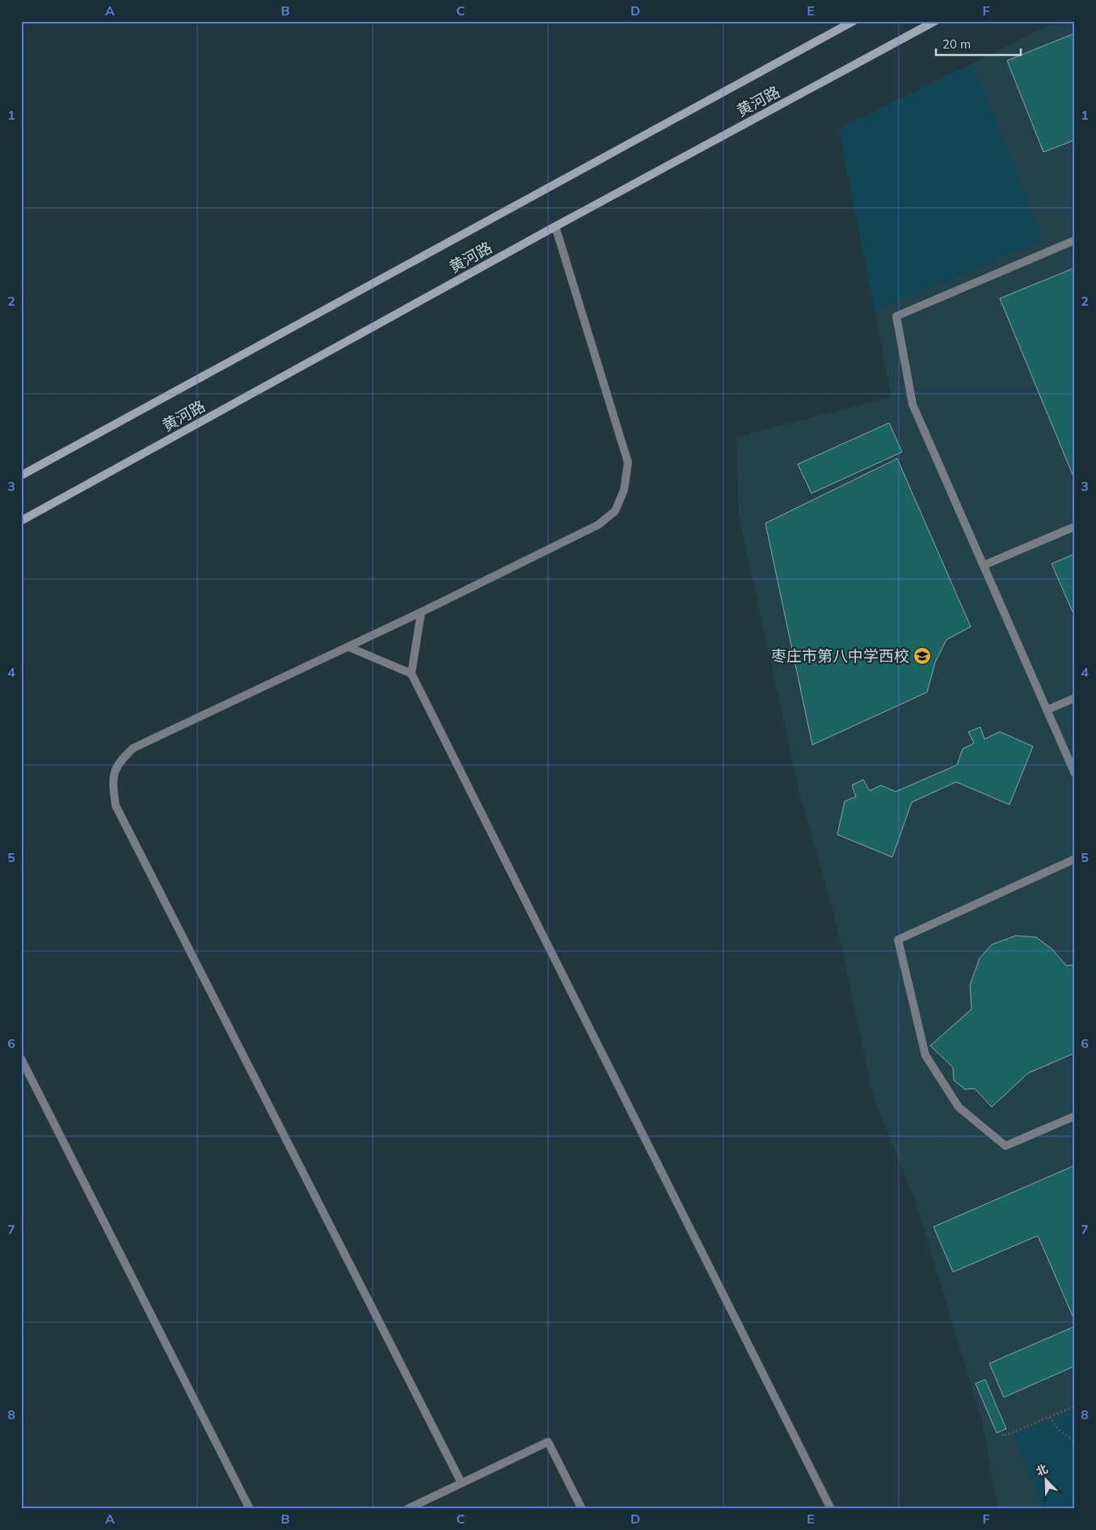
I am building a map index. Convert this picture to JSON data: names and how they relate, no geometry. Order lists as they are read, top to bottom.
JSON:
{
  "streets": {
    "main road": ["黄河路"]
  },
  "places": {
    "school or university": ["枣庄市第八中学西校"]
  },
  "scale_bar": "20 m",
  "north": "top left",
  "grid": {
    "columns": [
      "A",
      "B",
      "C",
      "D",
      "E",
      "F"
    ],
    "rows": [
      "1",
      "2",
      "3",
      "4",
      "5",
      "6",
      "7",
      "8"
    ]
  }
}
